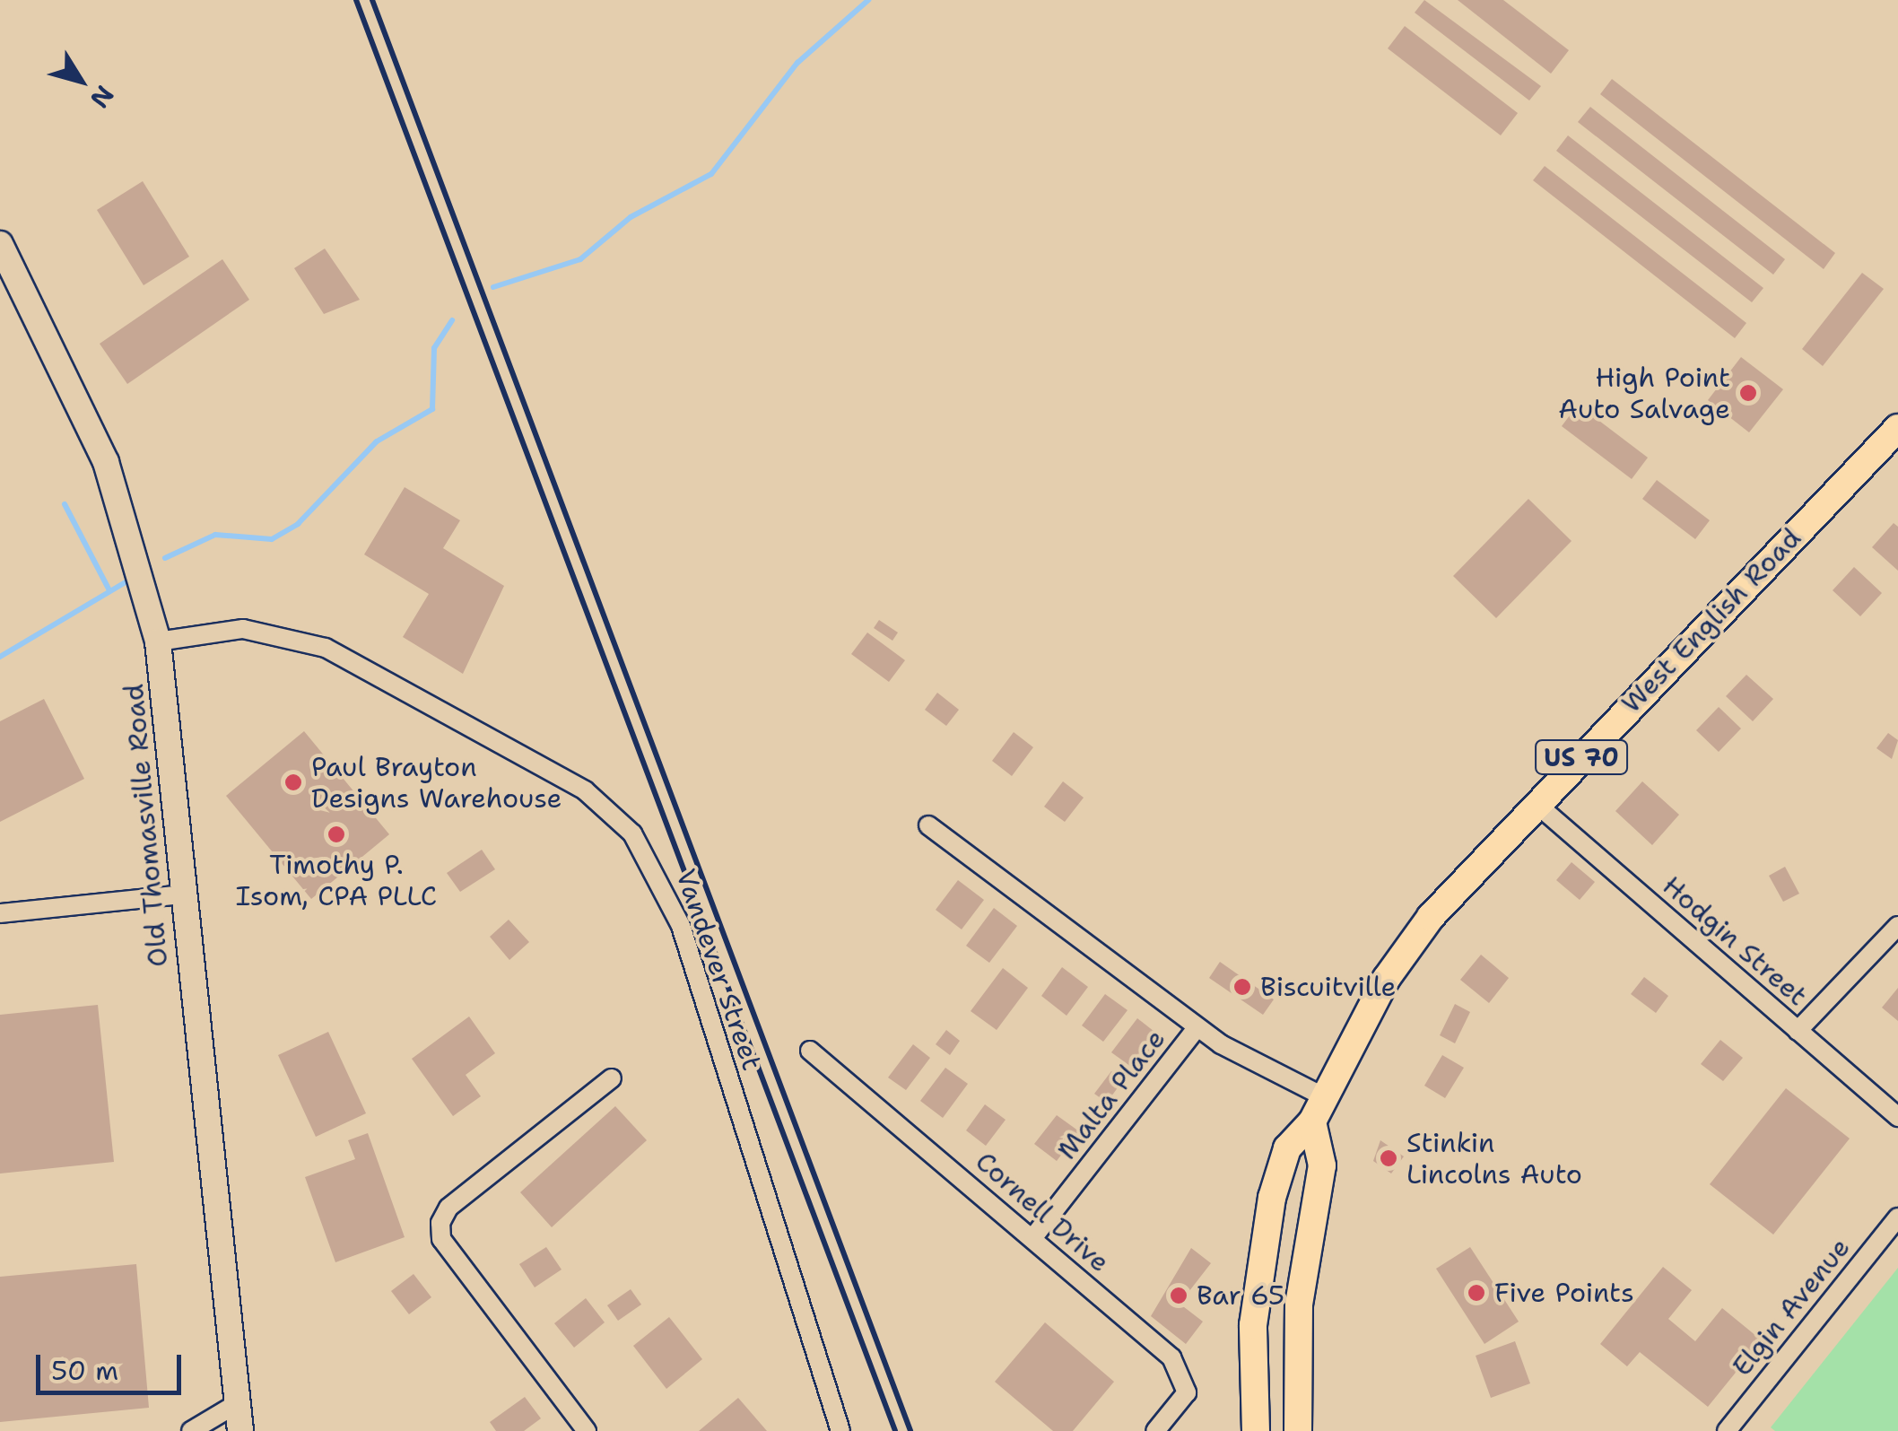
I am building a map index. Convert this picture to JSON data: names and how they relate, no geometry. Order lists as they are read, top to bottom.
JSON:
{
  "streets": {
    "main road": ["West English Road", "US 70"],
    "street": [
      "Old Thomasville Road",
      "Hodgin Street",
      "Vandever Street",
      "Malta Place",
      "Cornell Drive",
      "Elgin Avenue"
    ]
  },
  "crossings": [
    ["West English Road", "Hodgin Street"],
    ["Old Thomasville Road", "Vandever Street"],
    ["Malta Place", "Cornell Drive"]
  ],
  "places": [
    "High Point Auto Salvage",
    "Paul Brayton Designs Warehouse",
    "Timothy P. Isom, CPA PLLC",
    "Biscuitville",
    "Stinkin Lincolns Auto",
    "Five Points",
    "Bar 65"
  ],
  "scale_bar": "50 m",
  "north": "bottom right"
}
